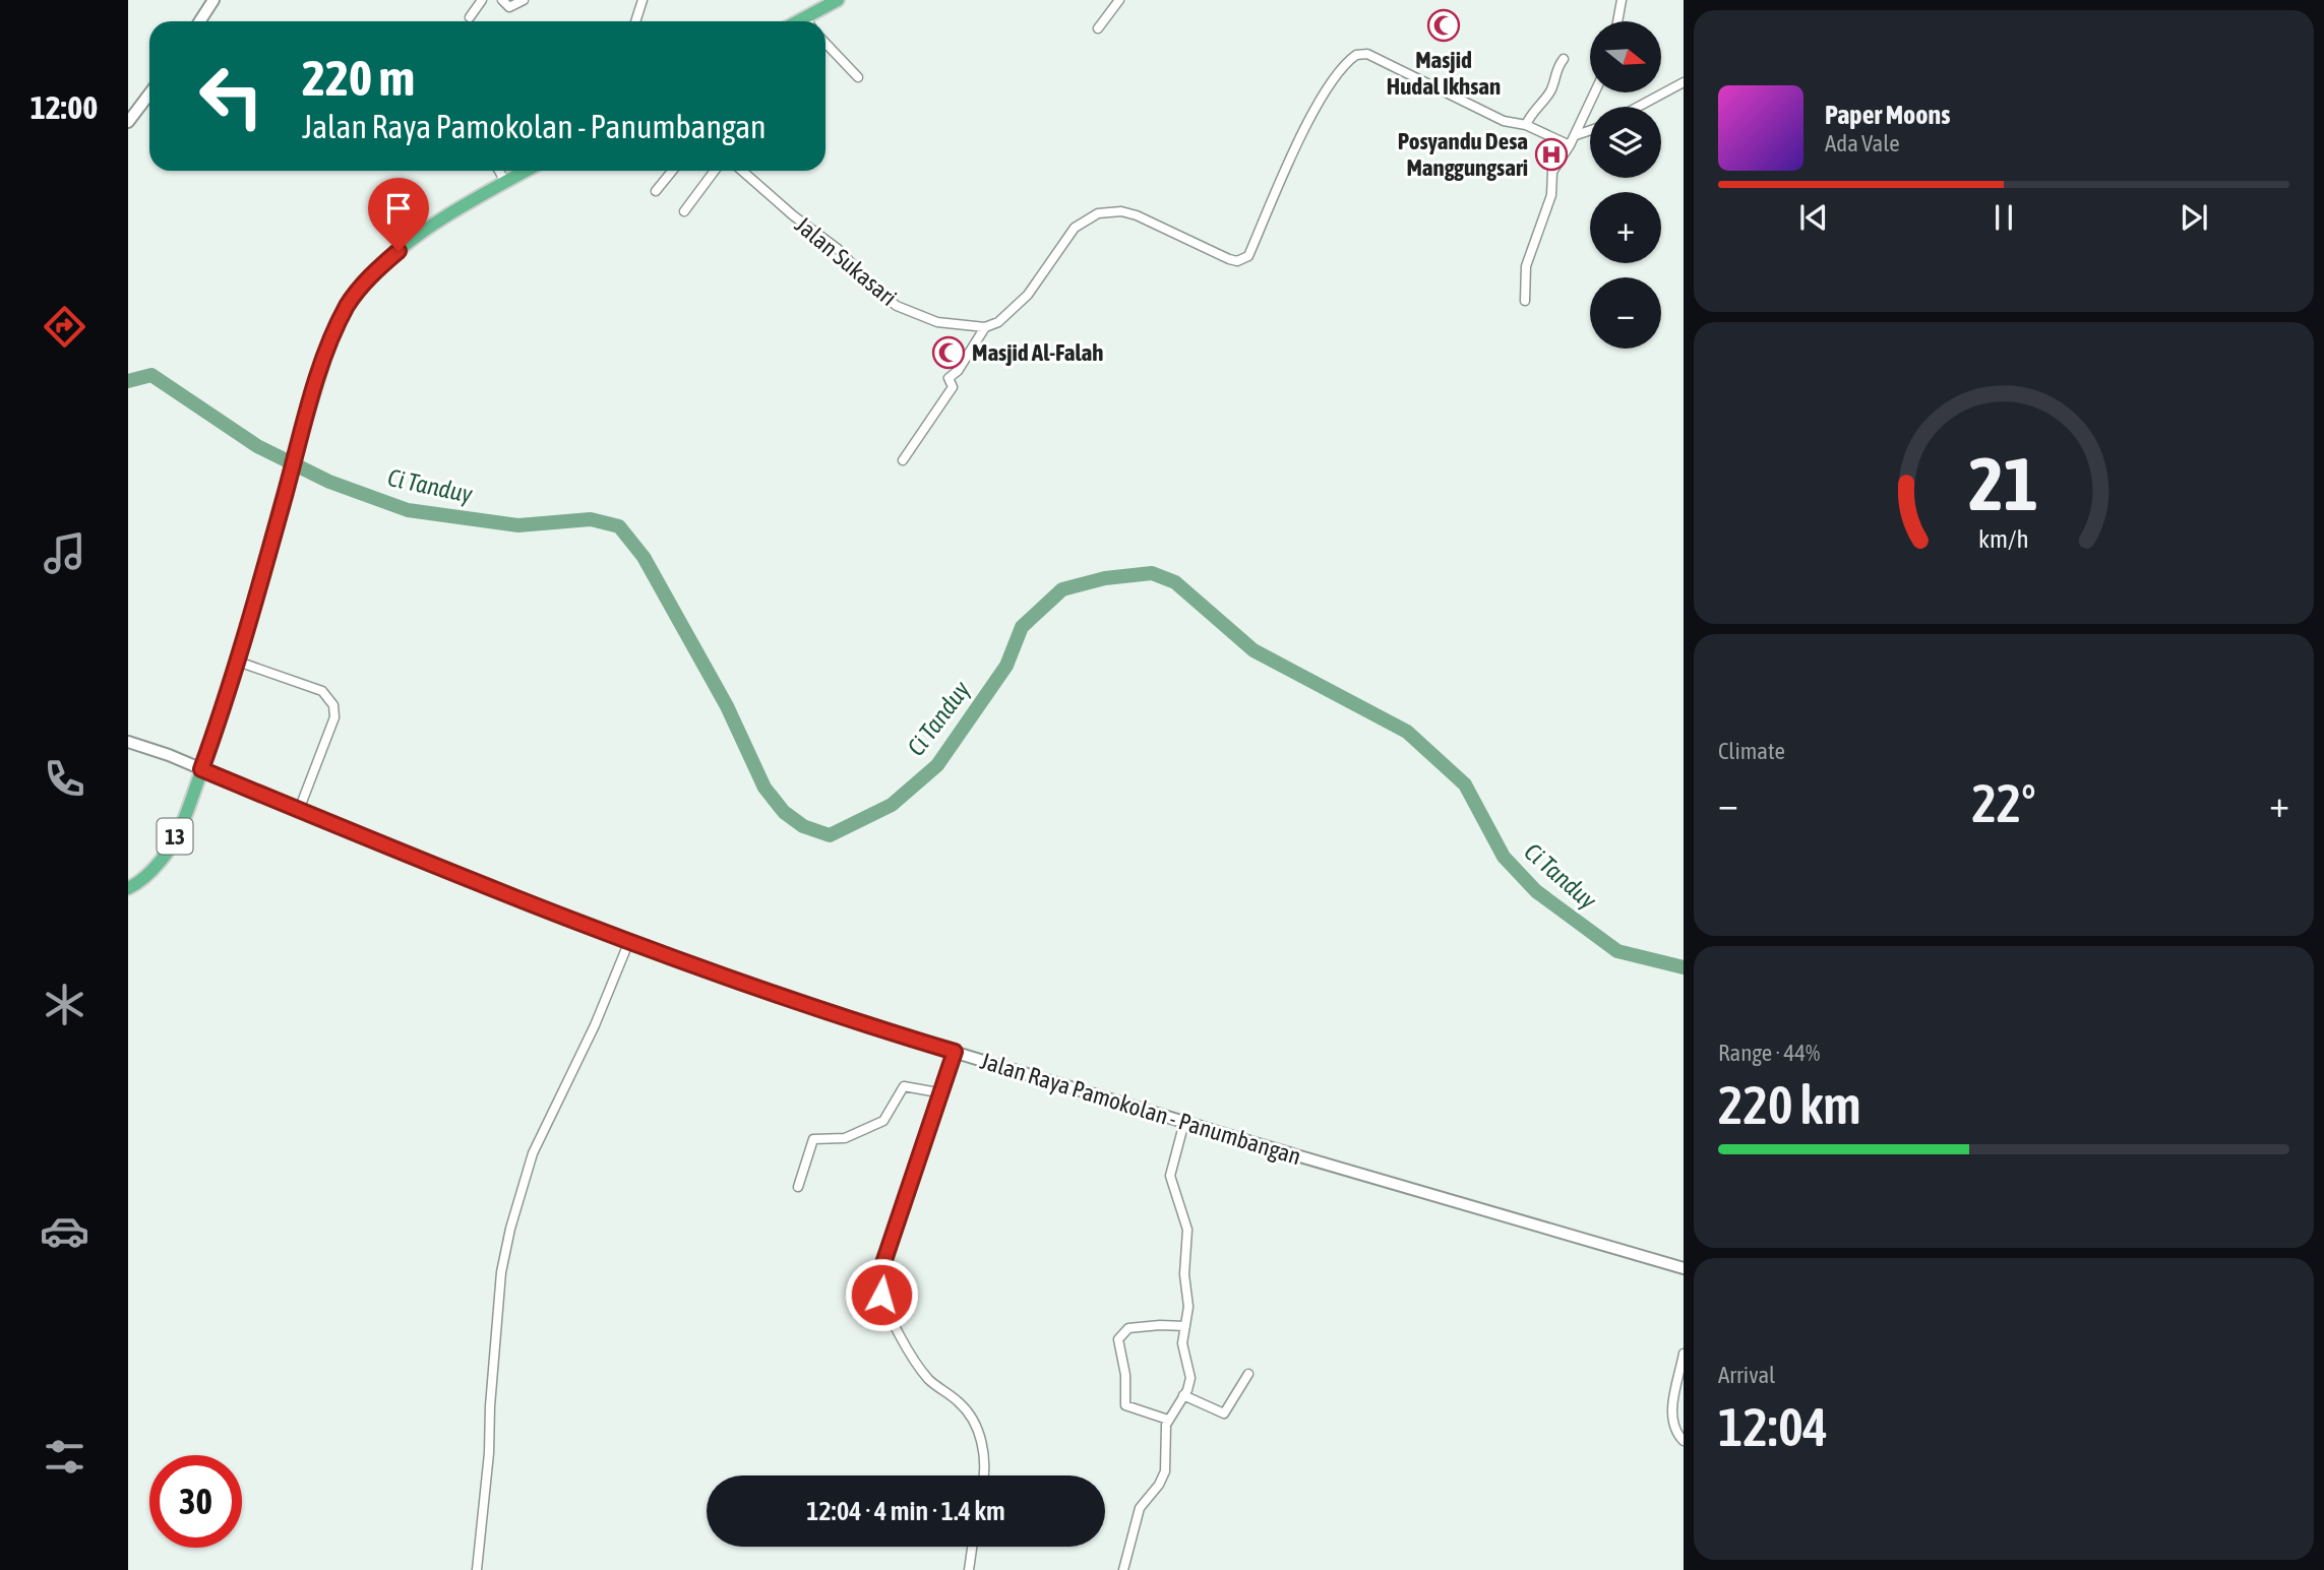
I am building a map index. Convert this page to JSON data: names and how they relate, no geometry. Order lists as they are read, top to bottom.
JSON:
{
  "streets": {
    "highway": ["13"],
    "main road": ["Jalan Raya Pamokolan - Panumbangan"],
    "street": ["Jalan Sukasari"]
  },
  "crossings": [
    ["13", "Jalan Raya Pamokolan - Panumbangan"]
  ],
  "water": ["Ci Tanduy"],
  "places": {
    "mosque": ["Masjid Hudal Ikhsan", "Masjid Al-Falah"],
    "hospital": ["Posyandu Desa Manggungsari"]
  },
  "north": "right",
  "page": {
    "tabs": "12:00",
    "map_buttons": ["+", "−"],
    "turn": ["220 m", "Jalan Raya Pamokolan - Panumbangan"],
    "song": ["Paper Moons", "Ada Vale"],
    "tile": [
      "Climate",
      ["Range · 44%", "220 km"],
      ["Arrival", "12:04"]
    ],
    "heat": ["−", "22°", "+"],
    "limit": "30",
    "trip": "12:04 · 4 min · 1.4 km",
    "gauge": ["21", "km/h"]
  }
}
